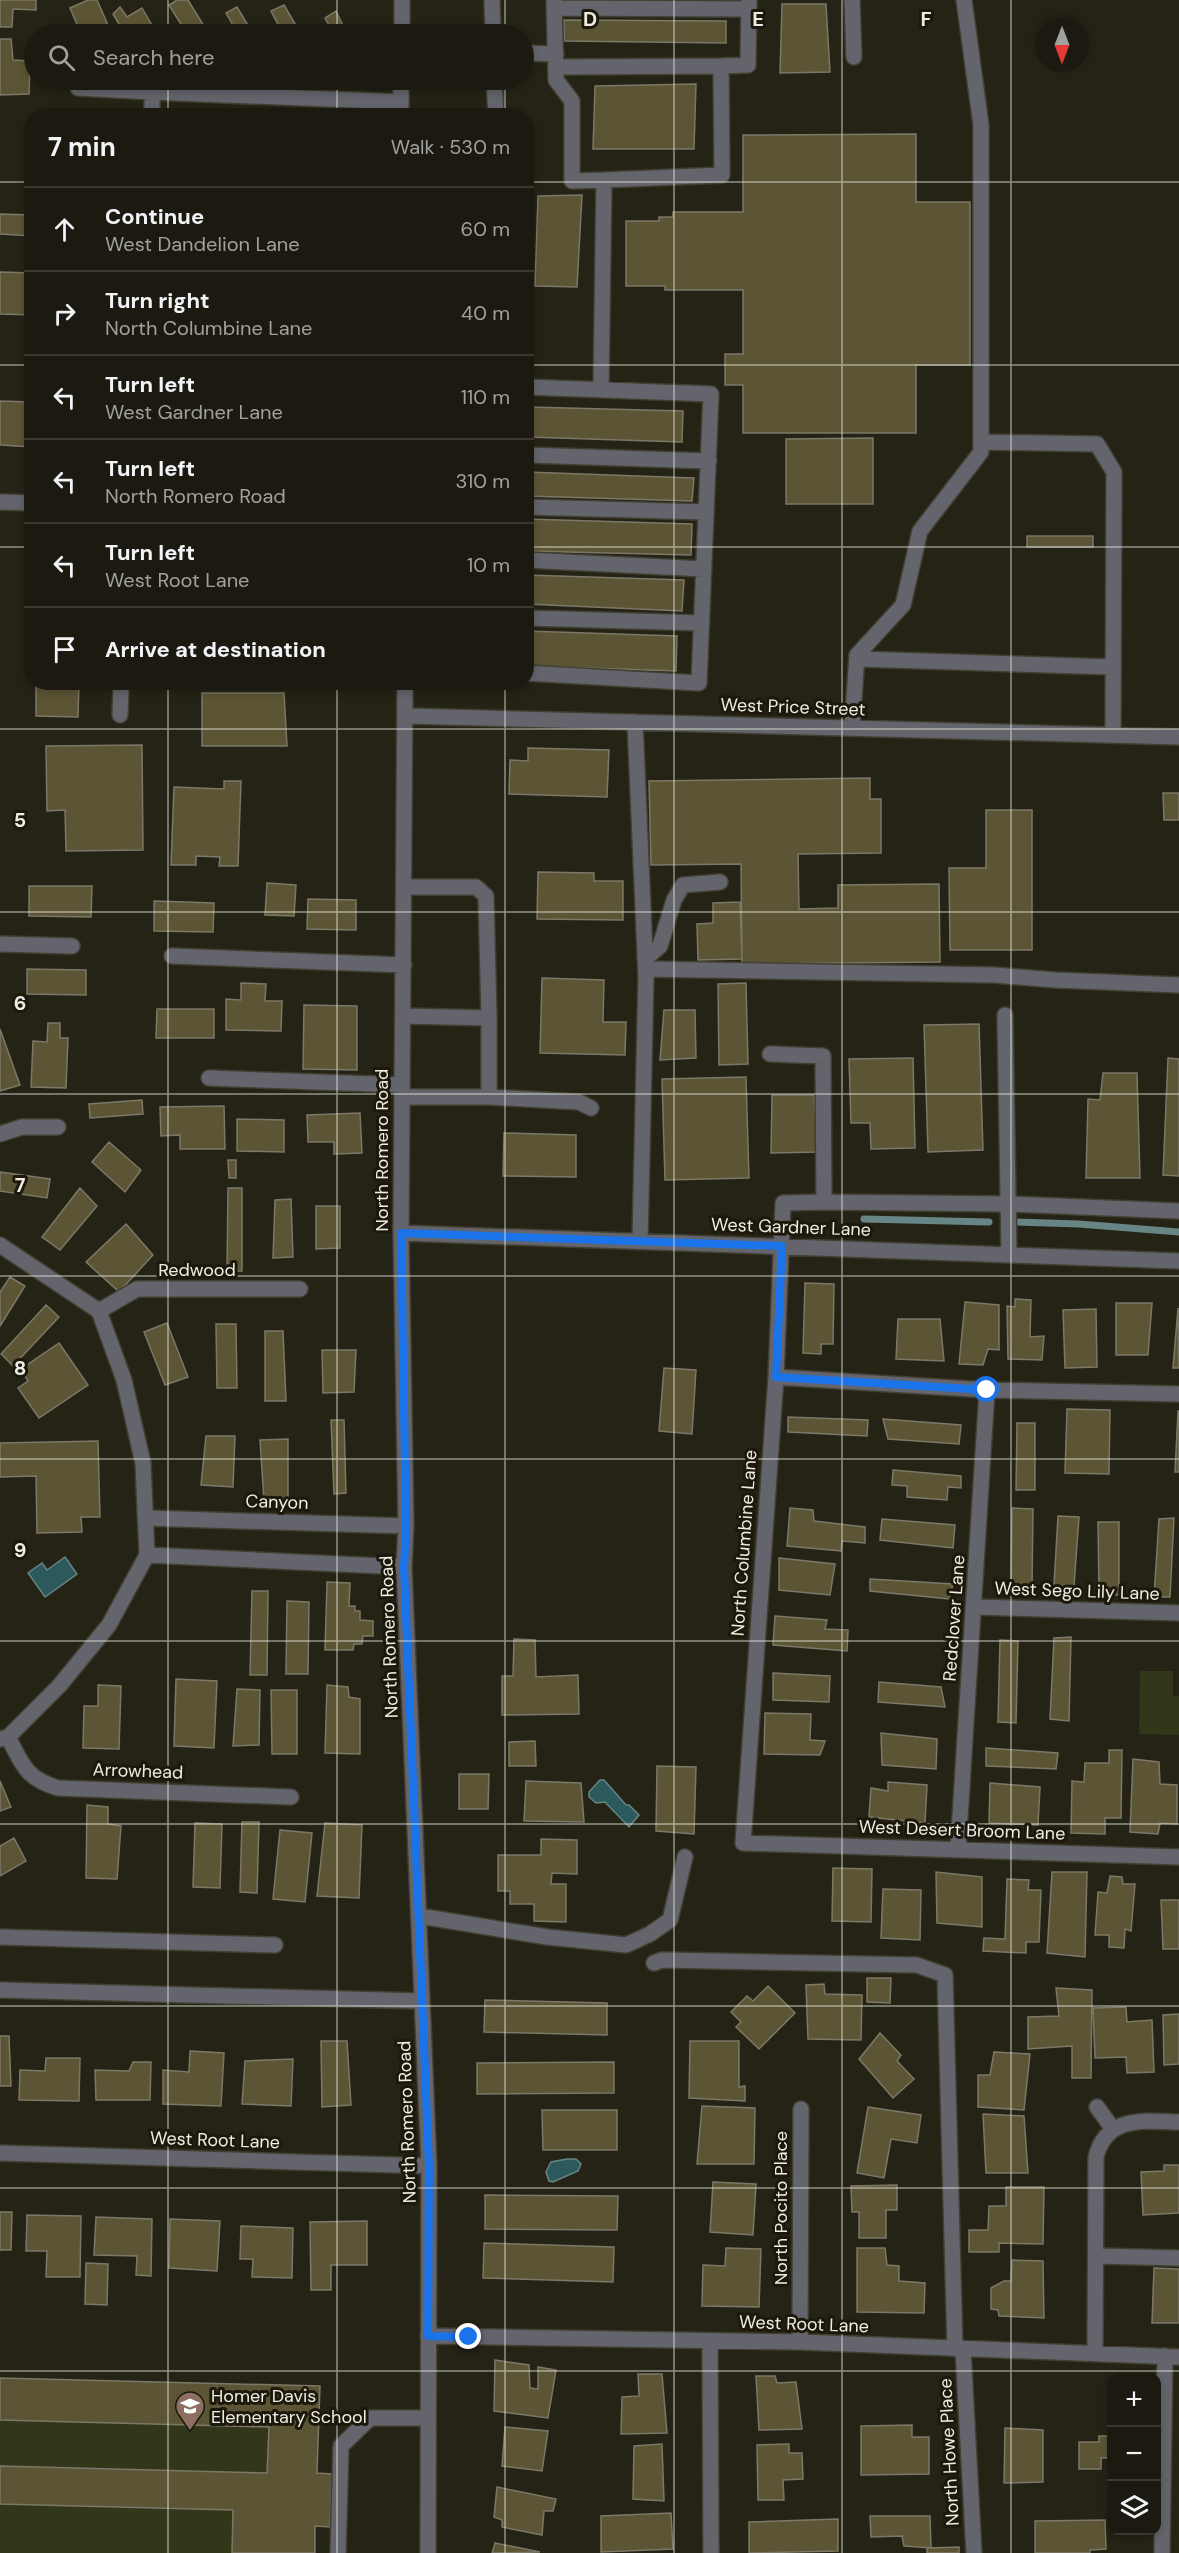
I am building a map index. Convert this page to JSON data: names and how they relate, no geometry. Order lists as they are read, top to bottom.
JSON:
{
  "streets": {
    "street": [
      "West Price Street",
      "North Romero Road",
      "West Gardner Lane",
      "Redwood",
      "Canyon",
      "North Columbine Lane",
      "West Sego Lily Lane",
      "Redclover Lane",
      "Arrowhead",
      "West Desert Broom Lane",
      "West Root Lane",
      "North Pocito Place",
      "North Howe Place"
    ]
  },
  "crossings": [
    ["West Price Street", "North Romero Road"],
    ["North Romero Road", "West Gardner Lane"],
    ["North Romero Road", "Canyon"],
    ["North Romero Road", "West Root Lane"],
    ["West Gardner Lane", "North Columbine Lane"],
    ["North Columbine Lane", "West Desert Broom Lane"],
    ["West Sego Lily Lane", "Redclover Lane"],
    ["Redclover Lane", "West Desert Broom Lane"],
    ["West Root Lane", "North Pocito Place"],
    ["West Root Lane", "North Howe Place"]
  ],
  "places": {
    "school or university": ["Homer Davis Elementary School"]
  },
  "north": "bottom",
  "page": {
    "search": "Search here",
    "heading": ["7 min", "Walk · 530 m"],
    "list": [
      ["Continue", "West Dandelion Lane", "60 m"],
      ["Turn right", "North Columbine Lane", "40 m"],
      ["Turn left", "West Gardner Lane", "110 m"],
      ["Turn left", "North Romero Road", "310 m"],
      ["Turn left", "West Root Lane", "10 m"],
      "Arrive at destination"
    ],
    "map_buttons": ["+", "−"]
  },
  "grid": {
    "columns": ["D", "E", "F"],
    "rows": [
      "5",
      "6",
      "7",
      "8",
      "9"
    ]
  }
}
